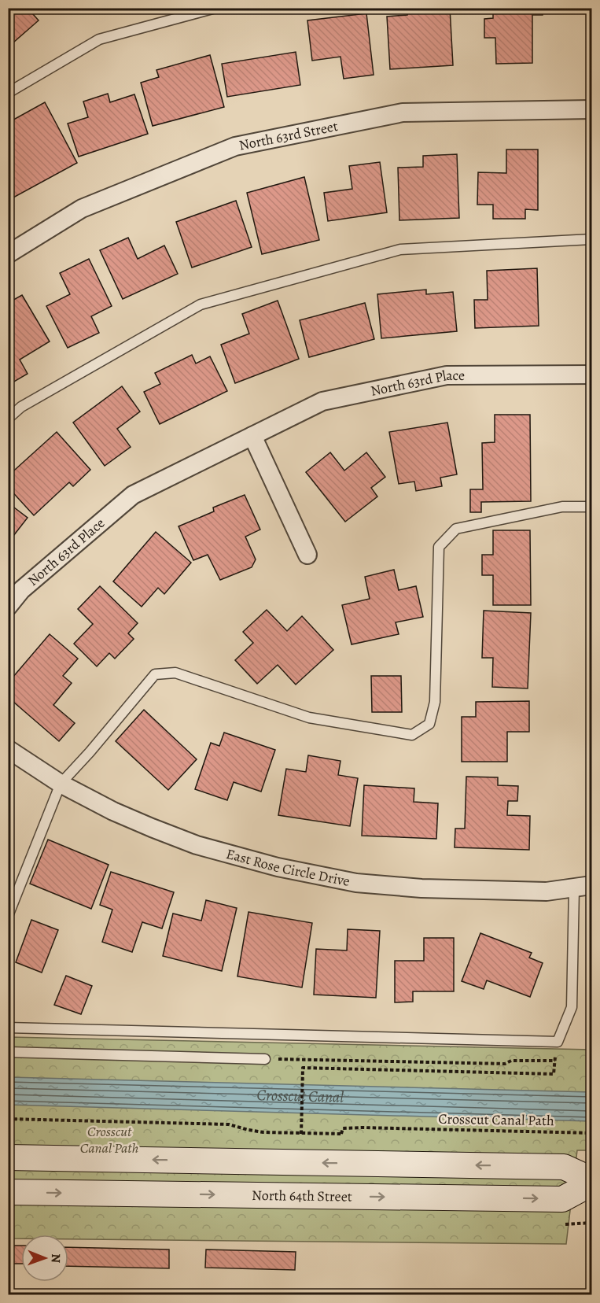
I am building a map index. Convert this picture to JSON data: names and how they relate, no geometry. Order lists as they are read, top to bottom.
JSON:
{
  "streets": {
    "main road": ["North 64th Street"],
    "street": ["North 63rd Street", "North 63rd Place", "East Rose Circle Drive"],
    "path": ["Crosscut Canal Path"]
  },
  "water": ["Crosscut Canal"],
  "parks": ["Crosscut Canal Path"],
  "north": "right"
}
